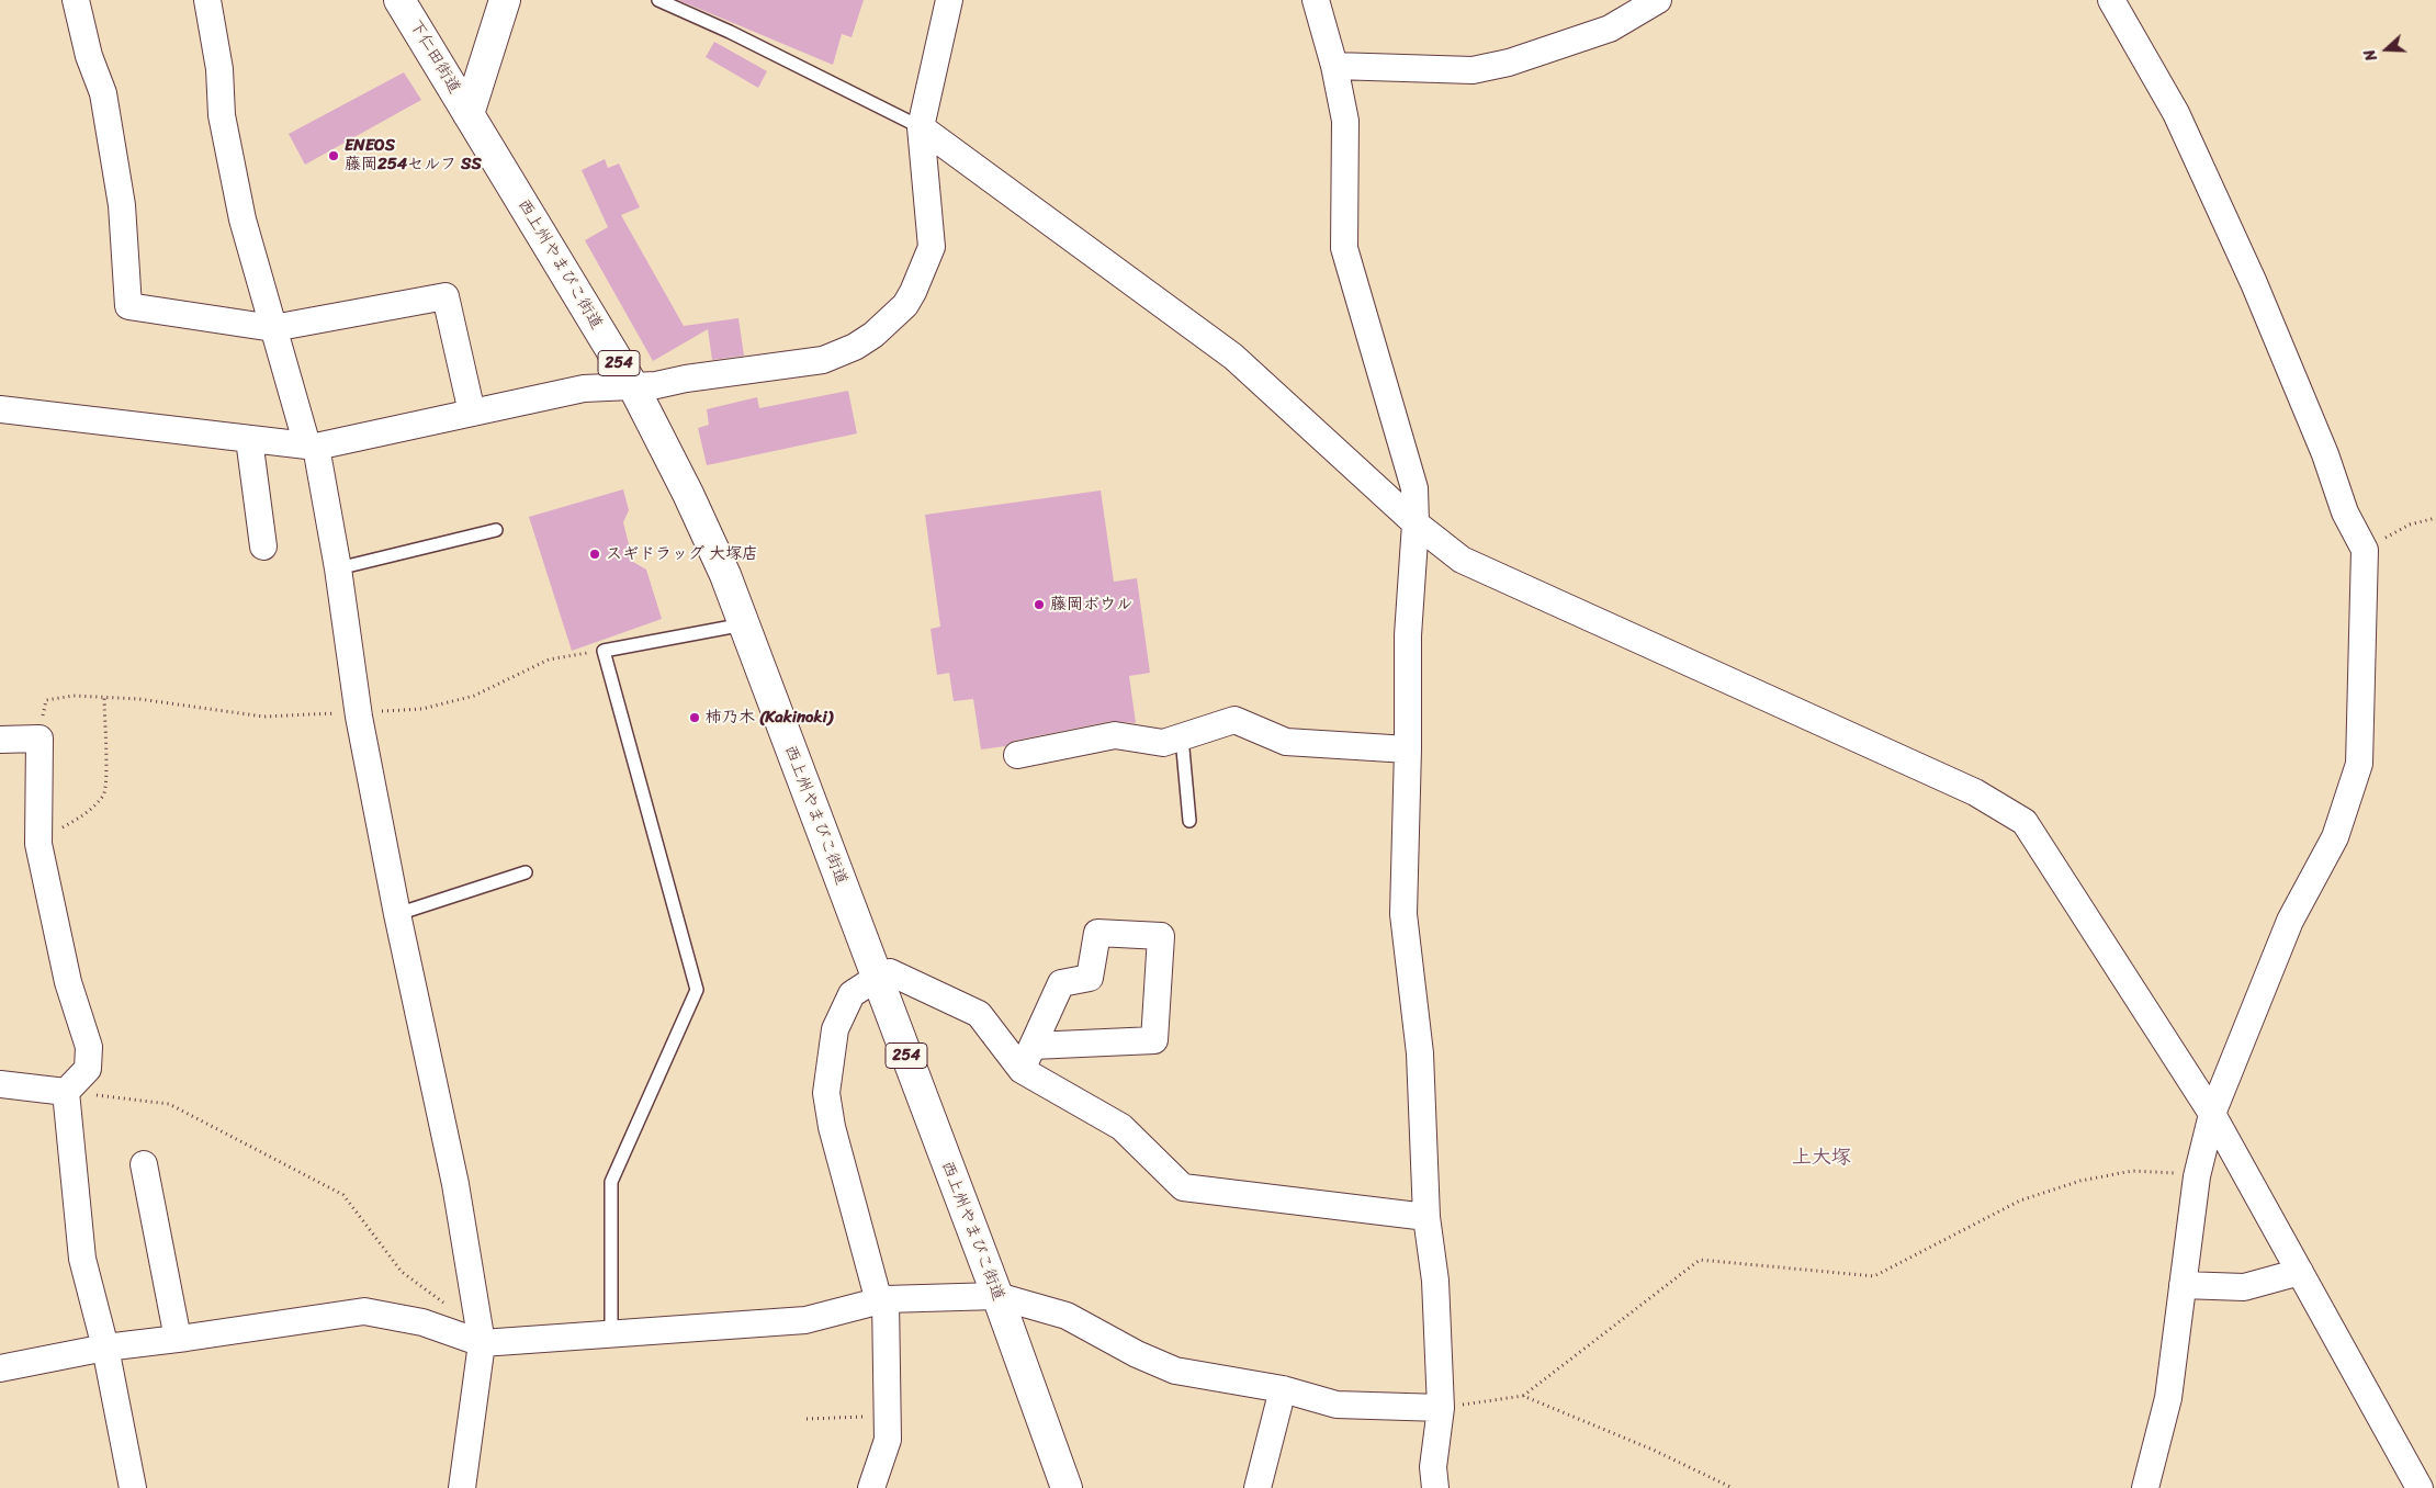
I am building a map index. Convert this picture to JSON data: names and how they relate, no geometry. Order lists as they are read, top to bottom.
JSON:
{
  "streets": {
    "main road": ["下仁田街道", "西上州やまびこ街道", "254"]
  },
  "crossings": [
    ["下仁田街道", "西上州やまびこ街道"]
  ],
  "districts": ["上大塚"],
  "places": [
    "ENEOS 藤岡254セルフ SS",
    "スギドラッグ 大塚店",
    "藤岡ボウル",
    "柿乃木 (Kakinoki)"
  ],
  "north": "left"
}
